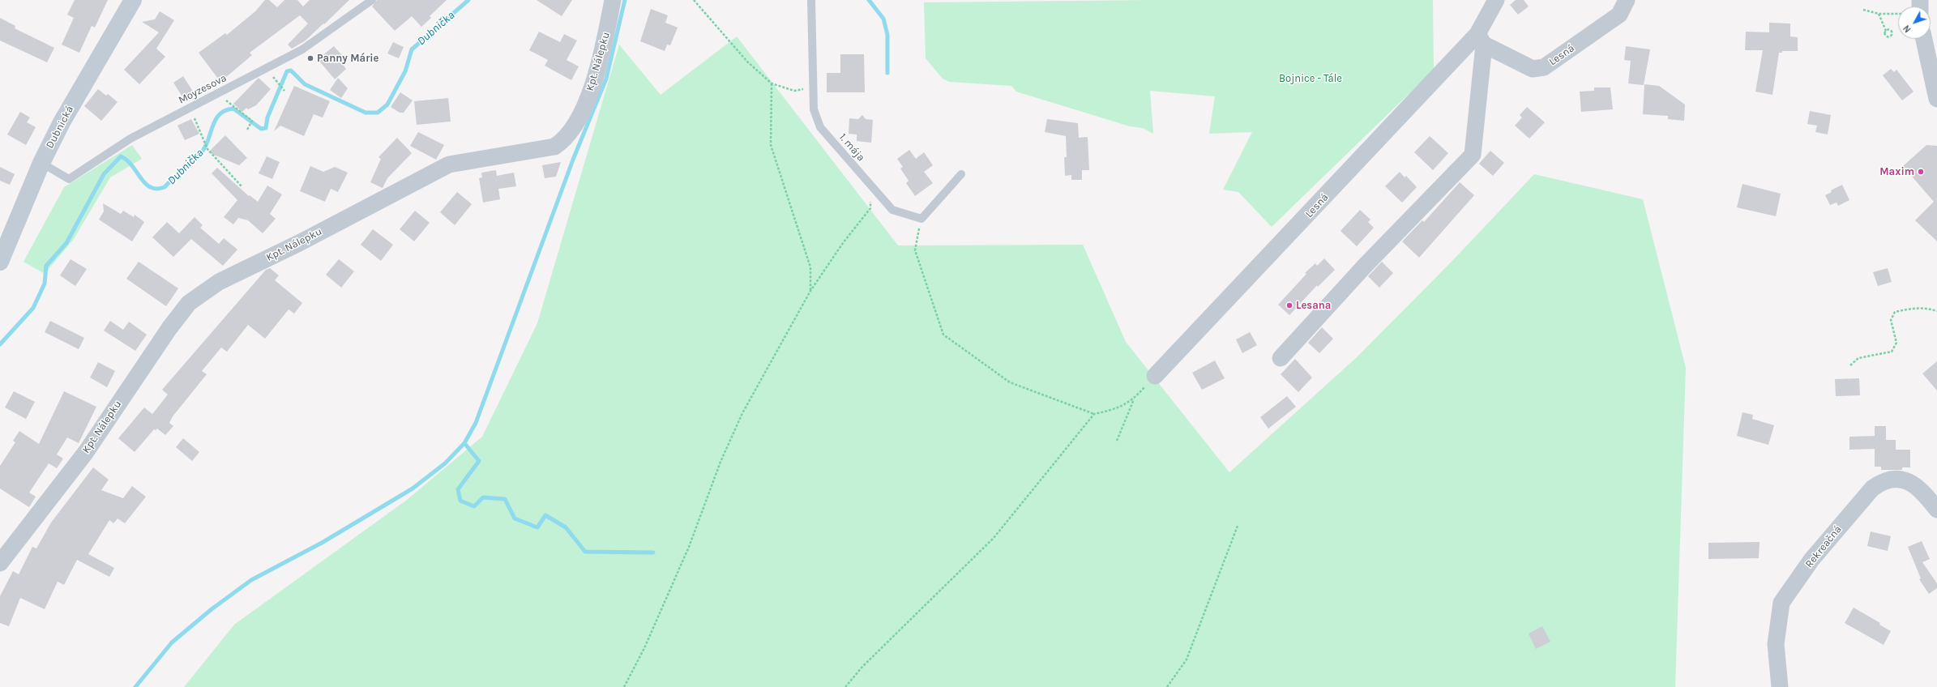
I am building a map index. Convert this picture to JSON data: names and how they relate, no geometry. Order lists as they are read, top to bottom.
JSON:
{
  "streets": {
    "street": [
      "Lesná",
      "Kpt. Nálepku",
      "Dubnická",
      "Rekreačná"
    ],
    "lane": ["Moyzesova", "1. mája"]
  },
  "crossings": [
    ["Moyzesova", "Dubnická"]
  ],
  "water": ["Dubnička"],
  "parks": ["Bojnice - Tále"],
  "places": ["Panny Márie", "Maxim", "Lesana"],
  "north": "bottom left"
}
